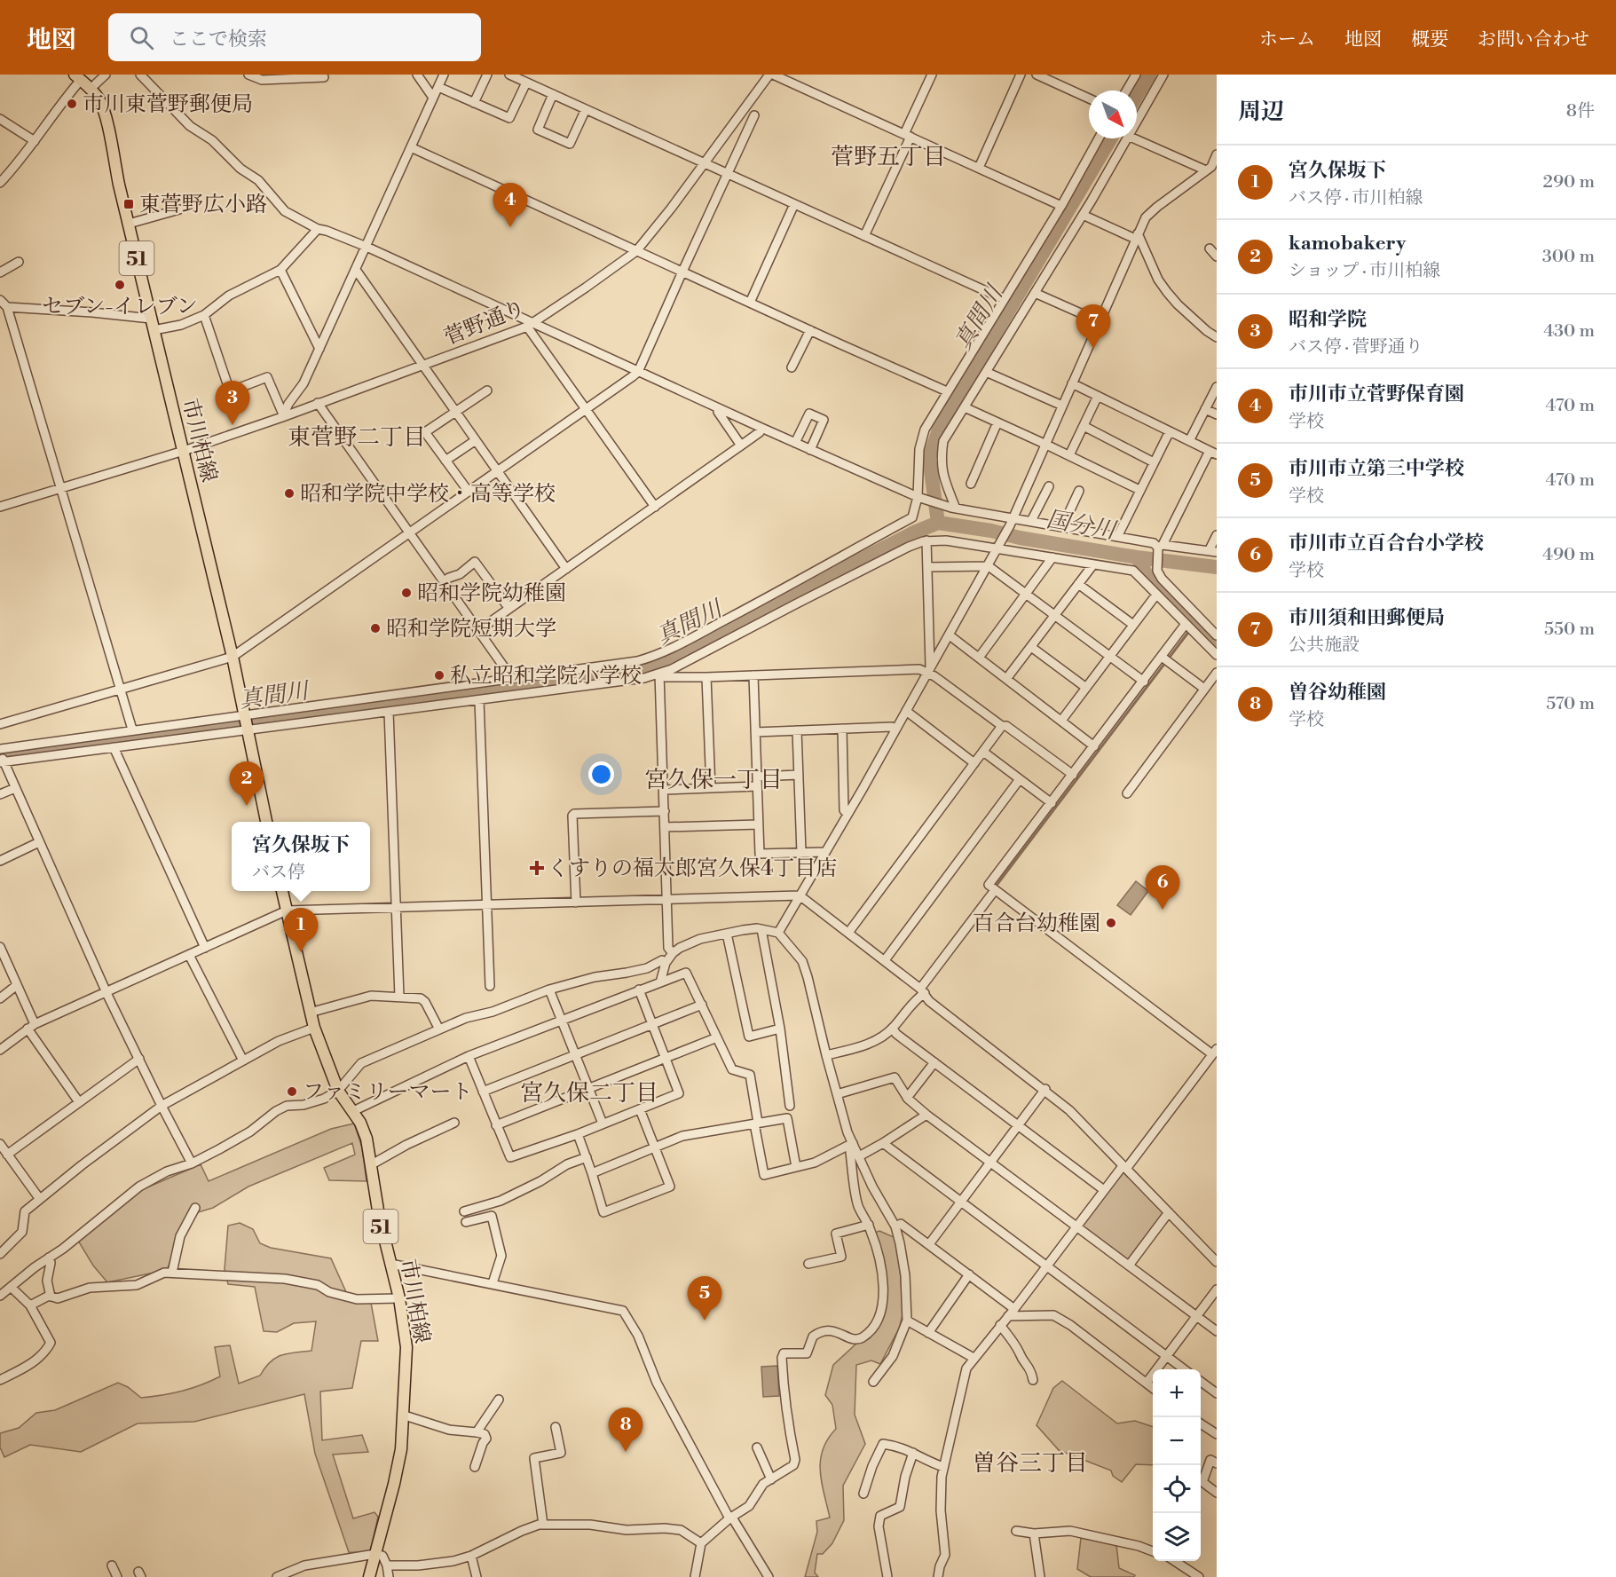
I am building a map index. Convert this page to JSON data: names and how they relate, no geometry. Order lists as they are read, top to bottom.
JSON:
{
  "streets": {
    "main road": ["51", "市川柏線"],
    "street": ["菅野通り"]
  },
  "crossings": [
    ["菅野通り", "市川柏線"]
  ],
  "districts": [
    "菅野五丁目",
    "東菅野二丁目",
    "宮久保一丁目",
    "宮久保二丁目",
    "曽谷三丁目"
  ],
  "water": ["真間川", "国分川"],
  "places": {
    "other": [
      "市川東菅野郵便局",
      "セブン-イレブン",
      "昭和学院中学校・高等学校",
      "昭和学院幼稚園",
      "昭和学院短期大学",
      "私立昭和学院小学校",
      "百合台幼稚園",
      "ファミリーマート"
    ],
    "transit": ["東菅野広小路"],
    "health": ["くすりの福太郎宮久保4丁目店"]
  },
  "north": "bottom right",
  "page": {
    "header": "地図",
    "search": "ここで検索",
    "nav": [
      "ホーム",
      "地図",
      "概要",
      "お問い合わせ"
    ],
    "heading": ["周辺", "8件"],
    "list": [
      {
        "mark": "1",
        "name": "宮久保坂下",
        "note": "バス停 · 市川柏線",
        "value": "290 m"
      },
      {
        "mark": "2",
        "name": "kamobakery",
        "note": "ショップ · 市川柏線",
        "value": "300 m"
      },
      {
        "mark": "3",
        "name": "昭和学院",
        "note": "バス停 · 菅野通り",
        "value": "430 m"
      },
      {
        "mark": "4",
        "name": "市川市立菅野保育園",
        "note": "学校",
        "value": "470 m"
      },
      {
        "mark": "5",
        "name": "市川市立第三中学校",
        "note": "学校",
        "value": "470 m"
      },
      {
        "mark": "6",
        "name": "市川市立百合台小学校",
        "note": "学校",
        "value": "490 m"
      },
      {
        "mark": "7",
        "name": "市川須和田郵便局",
        "note": "公共施設",
        "value": "550 m"
      },
      {
        "mark": "8",
        "name": "曽谷幼稚園",
        "note": "学校",
        "value": "570 m"
      }
    ],
    "pins": [
      "4",
      "7",
      "3",
      "2",
      "6",
      "1",
      "5",
      "8"
    ],
    "popup": ["宮久保坂下", "バス停"],
    "map_buttons": ["+", "−"]
  }
}
